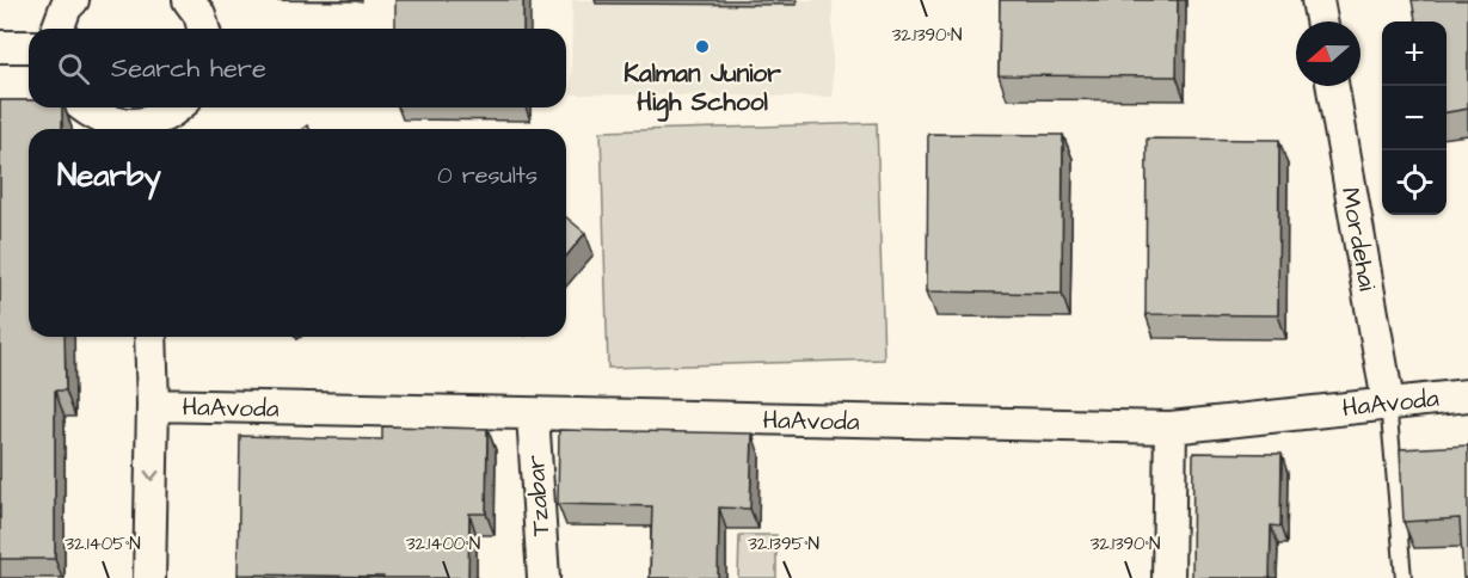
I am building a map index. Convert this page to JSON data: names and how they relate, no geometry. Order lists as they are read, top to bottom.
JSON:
{
  "streets": {
    "street": ["Mordehai", "HaAvoda", "Tzabar"]
  },
  "crossings": [
    ["Mordehai", "HaAvoda"],
    ["HaAvoda", "Tzabar"]
  ],
  "places": ["Kalman Junior High School"],
  "north": "left",
  "page": {
    "map_buttons": ["+", "−"],
    "search": "Search here",
    "heading": ["Nearby", "0 results"]
  },
  "coordinates": [
    "32.1390°N",
    "32.1405°N",
    "32.1400°N",
    "32.1395°N"
  ]
}
